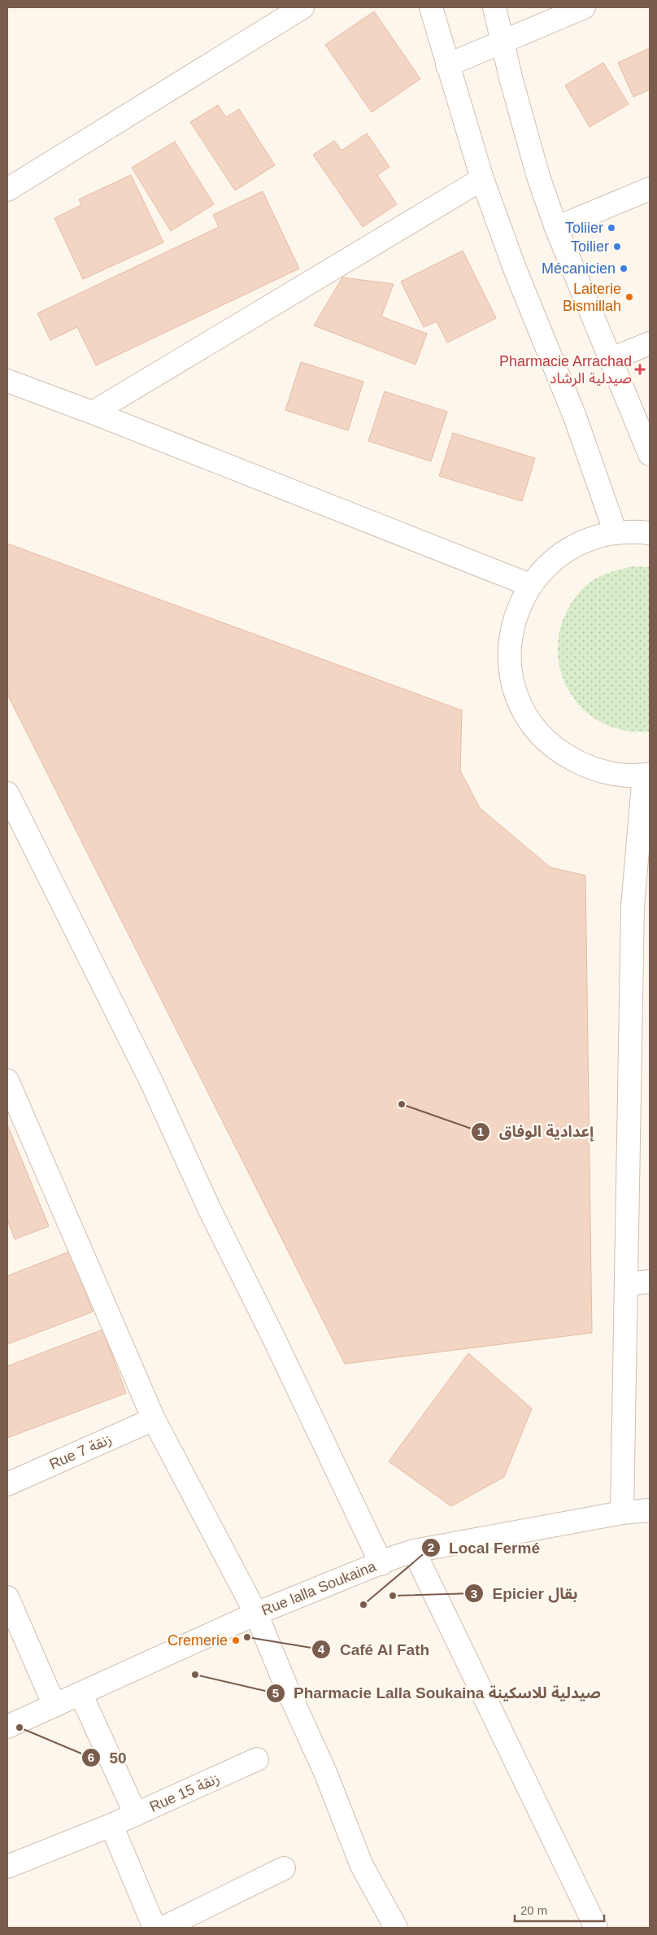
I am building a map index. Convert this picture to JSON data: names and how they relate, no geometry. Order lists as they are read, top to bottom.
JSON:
{
  "streets": {
    "street": ["Rue 7 زنقة", "Rue lalla Soukaina", "Rue 15 زنقة"]
  },
  "places": {
    "other": [
      "Toliier",
      "Toilier",
      "Mécanicien",
      "Laiterie Bismillah",
      "إعدادية الوفاق",
      "Epicier بقال",
      "Local Fermé",
      "Café Al Fath",
      "Cremerie",
      "Pharmacie Lalla Soukaina صيدلية للاسكينة",
      "50"
    ],
    "health": ["Pharmacie Arrachad صيدلية الرشاد"]
  },
  "scale_bar": "20 m"
}
